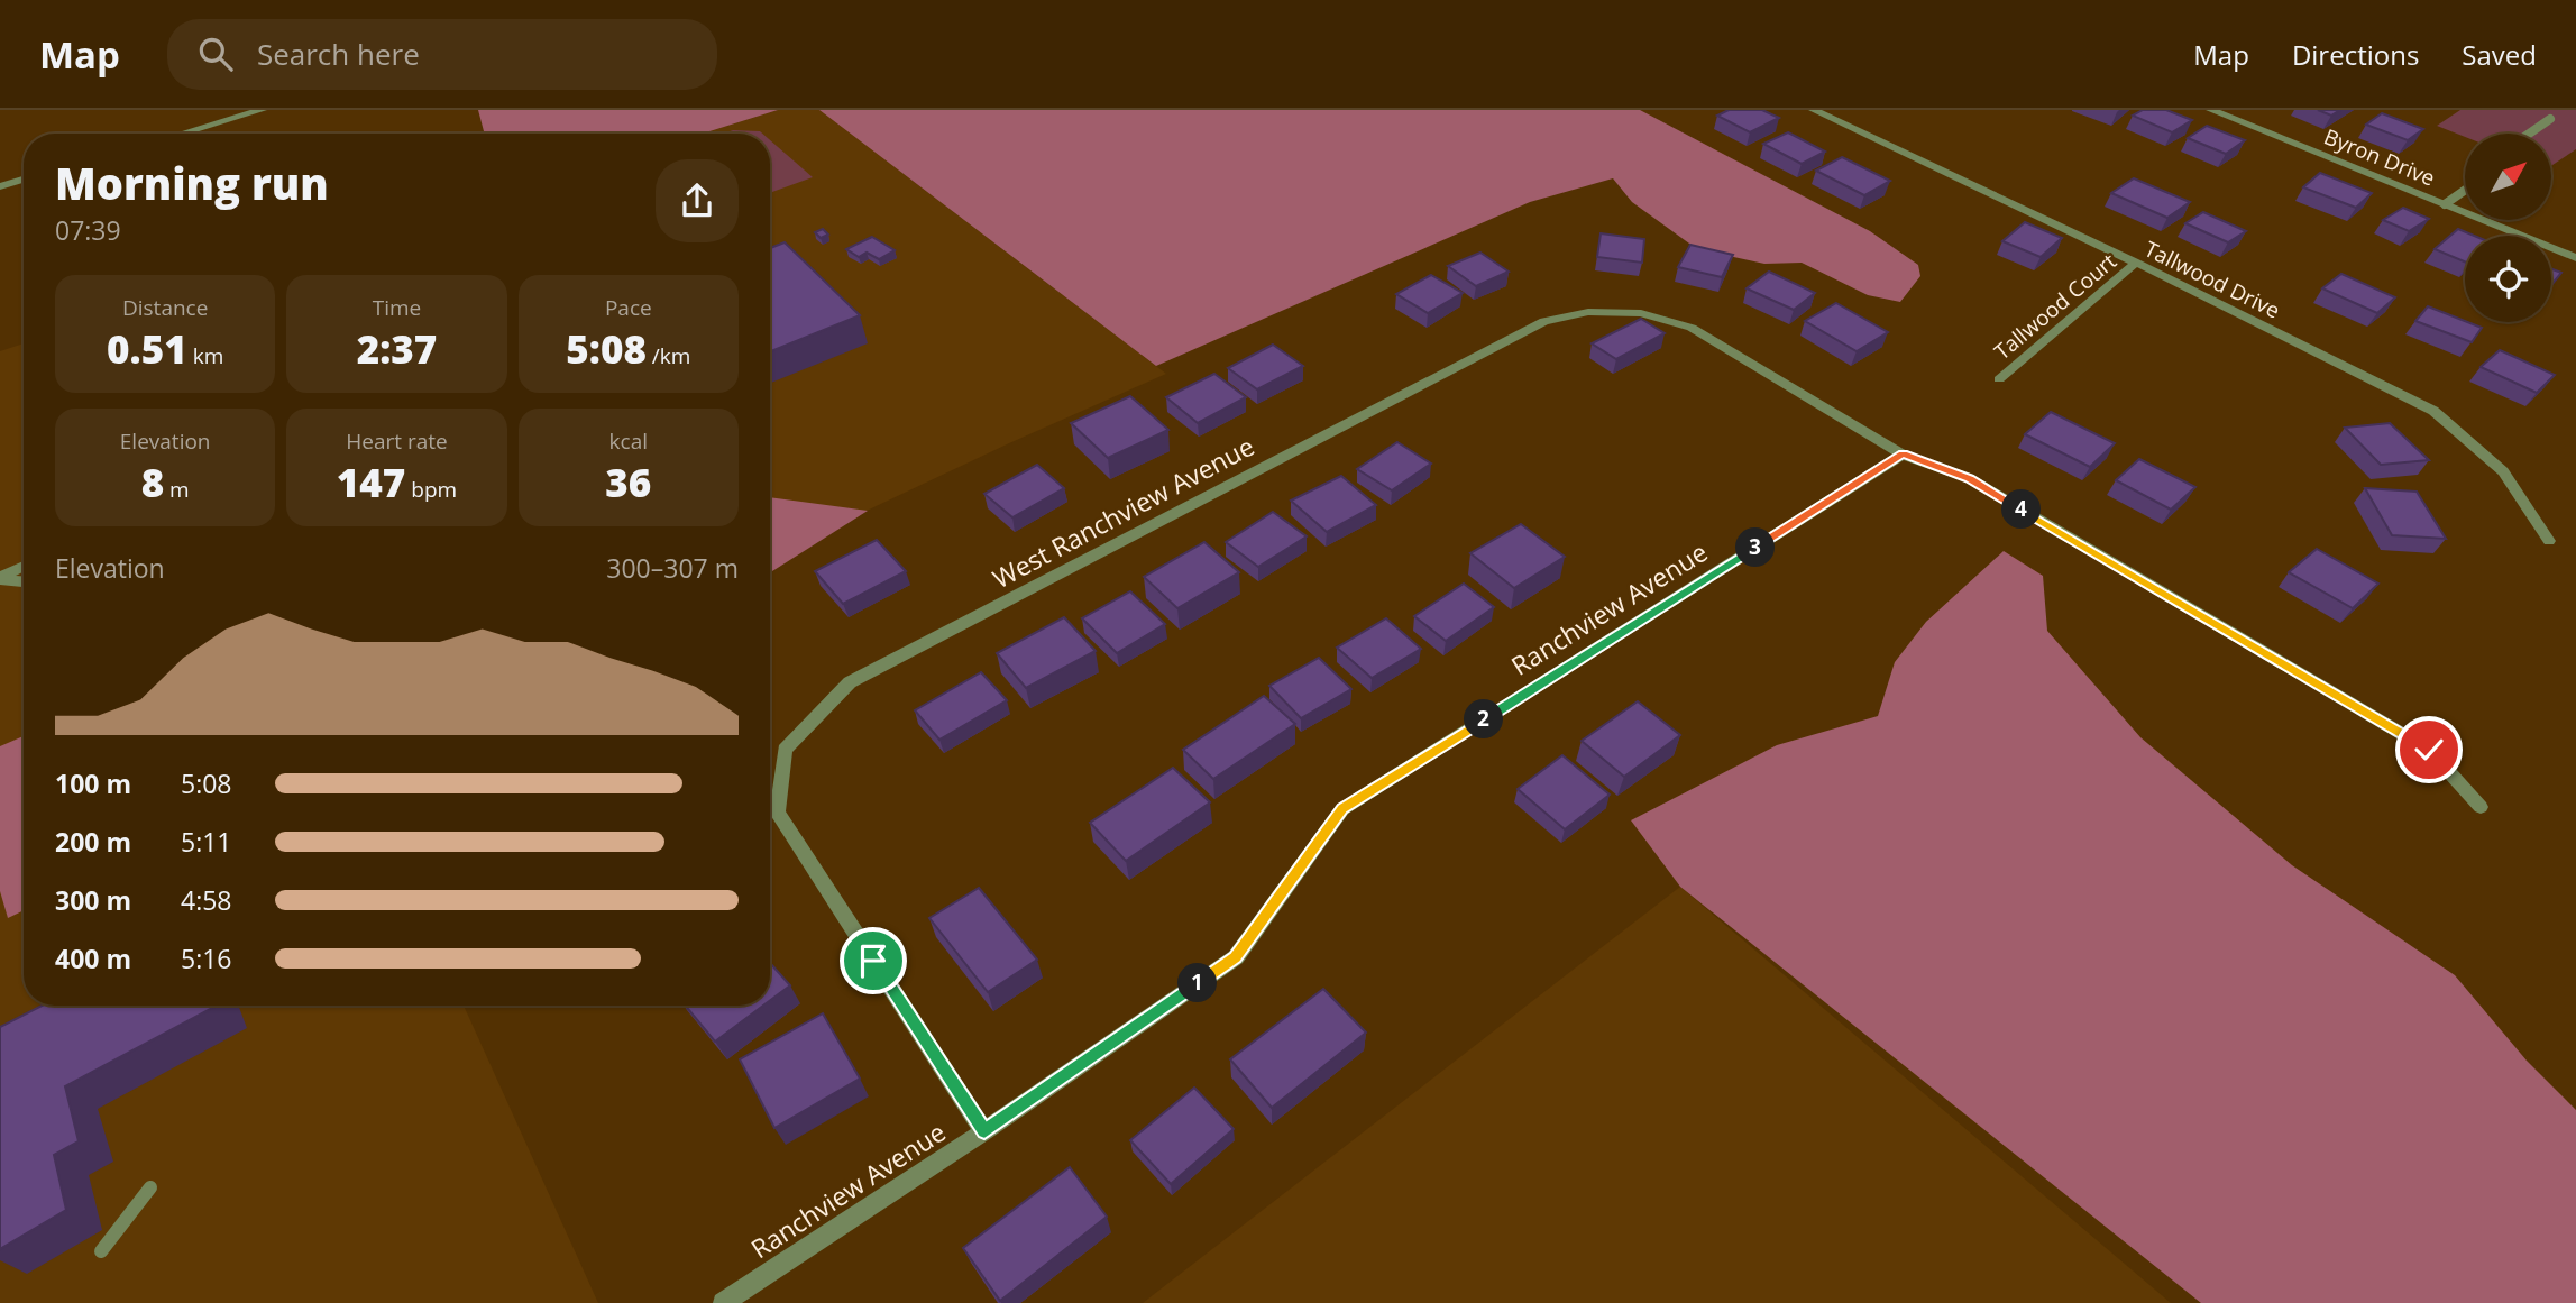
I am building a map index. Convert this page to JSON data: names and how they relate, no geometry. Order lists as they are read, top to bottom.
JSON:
{
  "streets": {
    "street": [
      "Byron Drive",
      "Tallwood Drive",
      "Tallwood Court",
      "West Ranchview Avenue",
      "Ranchview Avenue"
    ]
  },
  "crossings": [
    ["Tallwood Drive", "Tallwood Court"],
    ["West Ranchview Avenue", "Ranchview Avenue"]
  ],
  "north": "top right",
  "page": {
    "header": "Map",
    "search": "Search here",
    "nav": ["Map", "Directions", "Saved"],
    "heading": ["Morning run", "07:39"],
    "stats": [
      ["Distance", "0.51 km"],
      ["Time", "2:37"],
      ["Pace", "5:08 /km"],
      ["Elevation", "8 m"],
      ["Heart rate", "147 bpm"],
      ["kcal", "36"]
    ],
    "pins": [
      "4",
      "3",
      "2",
      "1"
    ],
    "chart": ["Elevation", "300–307 m"],
    "list": [
      {
        "name": "100 m",
        "note": "5:08"
      },
      {
        "name": "200 m",
        "note": "5:11"
      },
      {
        "name": "300 m",
        "note": "4:58"
      },
      {
        "name": "400 m",
        "note": "5:16"
      }
    ]
  }
}
